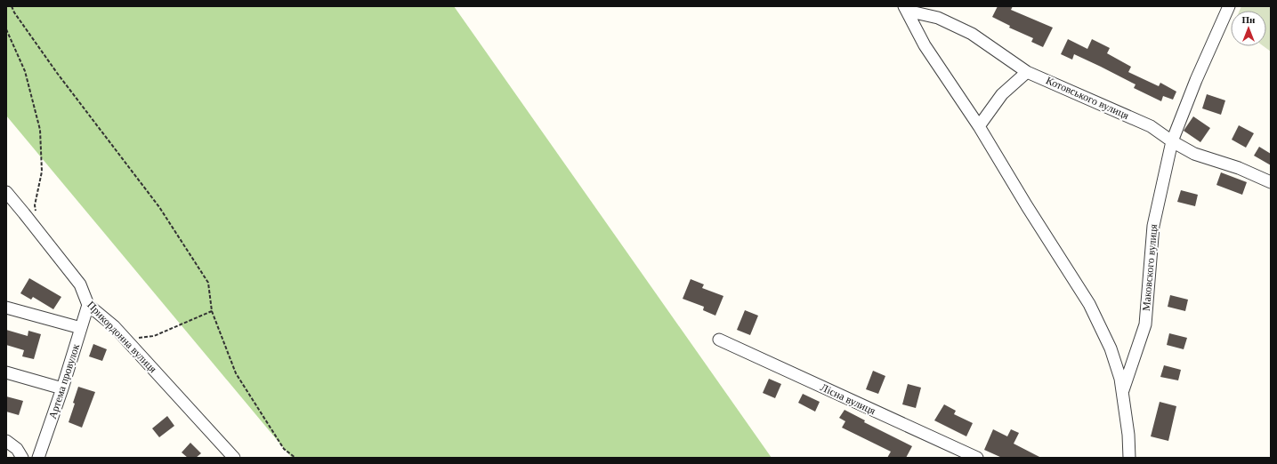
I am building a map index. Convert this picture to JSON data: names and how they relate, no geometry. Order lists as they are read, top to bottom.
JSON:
{
  "streets": {
    "street": [
      "Котовського вулиця",
      "Маковского вулиця",
      "Прикордонна вулиця",
      "Артема провулок",
      "Лісна вулиця"
    ]
  },
  "crossings": [
    ["Котовського вулиця", "Маковского вулиця"],
    ["Прикордонна вулиця", "Артема провулок"]
  ],
  "north": "top"
}
